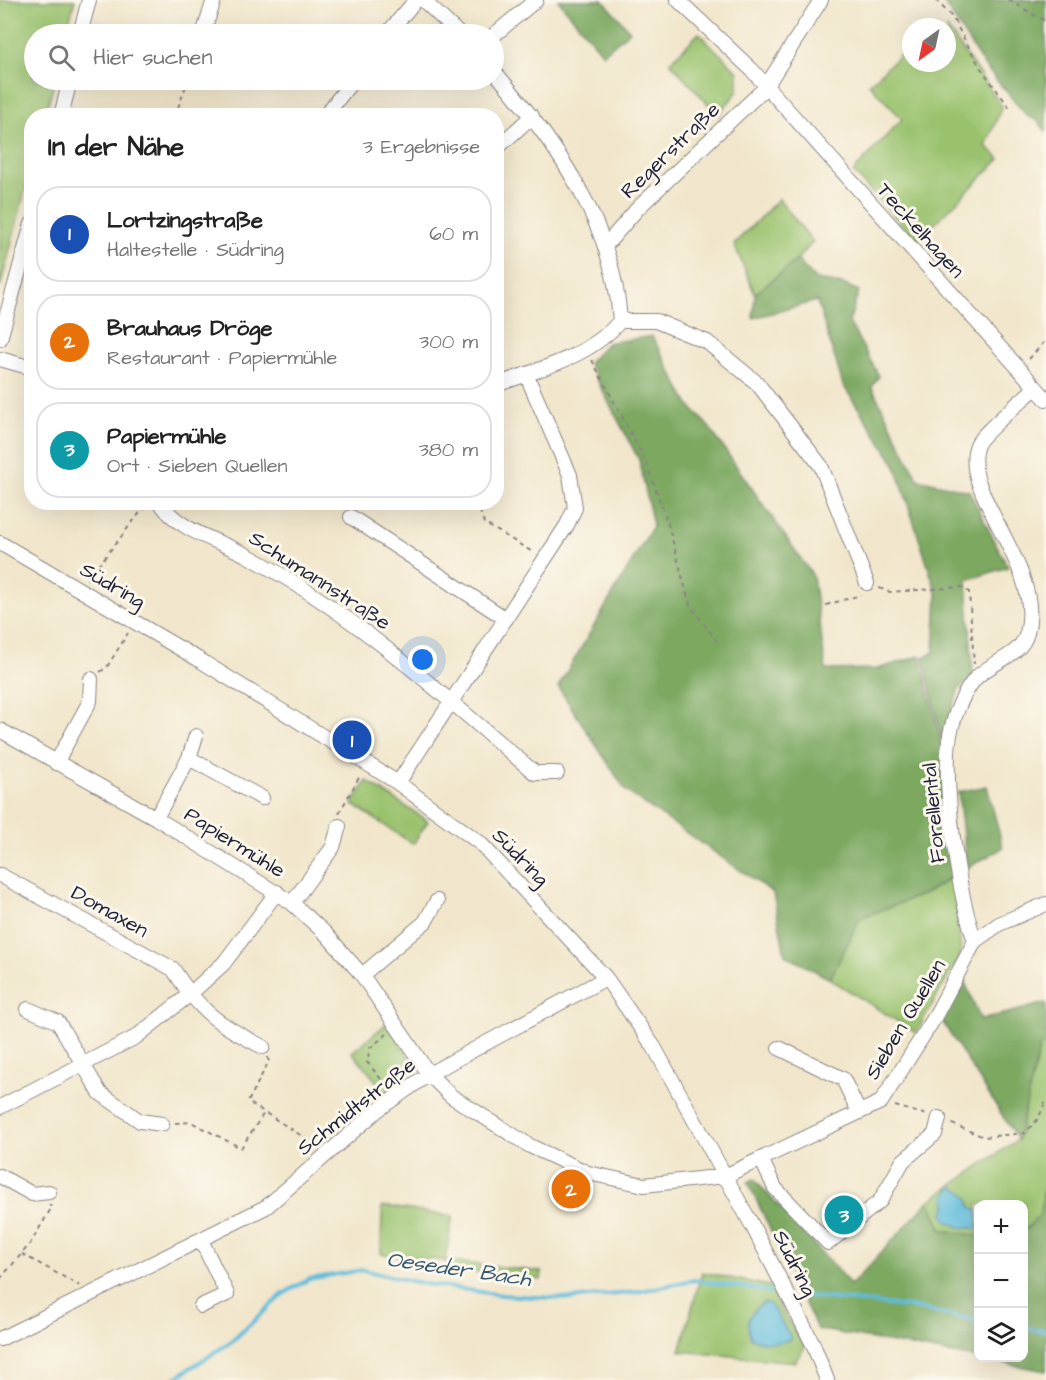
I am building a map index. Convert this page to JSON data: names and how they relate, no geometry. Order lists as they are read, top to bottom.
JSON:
{
  "streets": {
    "street": [
      "Regerstraße",
      "Teckelhagen",
      "Schumannstraße",
      "Südring",
      "Forellental",
      "Papiermühle",
      "Domaxen",
      "Sieben Quellen",
      "Schmidtstraße"
    ]
  },
  "crossings": [
    ["Regerstraße", "Teckelhagen"],
    ["Teckelhagen", "Forellental"],
    ["Südring", "Papiermühle"],
    ["Südring", "Sieben Quellen"],
    ["Südring", "Schmidtstraße"],
    ["Forellental", "Sieben Quellen"],
    ["Papiermühle", "Sieben Quellen"],
    ["Papiermühle", "Schmidtstraße"]
  ],
  "water": ["Oeseder Bach"],
  "north": "bottom left",
  "page": {
    "search": "Hier suchen",
    "heading": ["In der Nähe", "3 Ergebnisse"],
    "list": [
      {
        "mark": "1",
        "name": "Lortzingstraße",
        "note": "Haltestelle · Südring",
        "value": "60 m"
      },
      {
        "mark": "2",
        "name": "Brauhaus Dröge",
        "note": "Restaurant · Papiermühle",
        "value": "300 m"
      },
      {
        "mark": "3",
        "name": "Papiermühle",
        "note": "Ort · Sieben Quellen",
        "value": "380 m"
      }
    ],
    "pins": ["1", "2", "3"],
    "map_buttons": ["+", "−"]
  }
}
